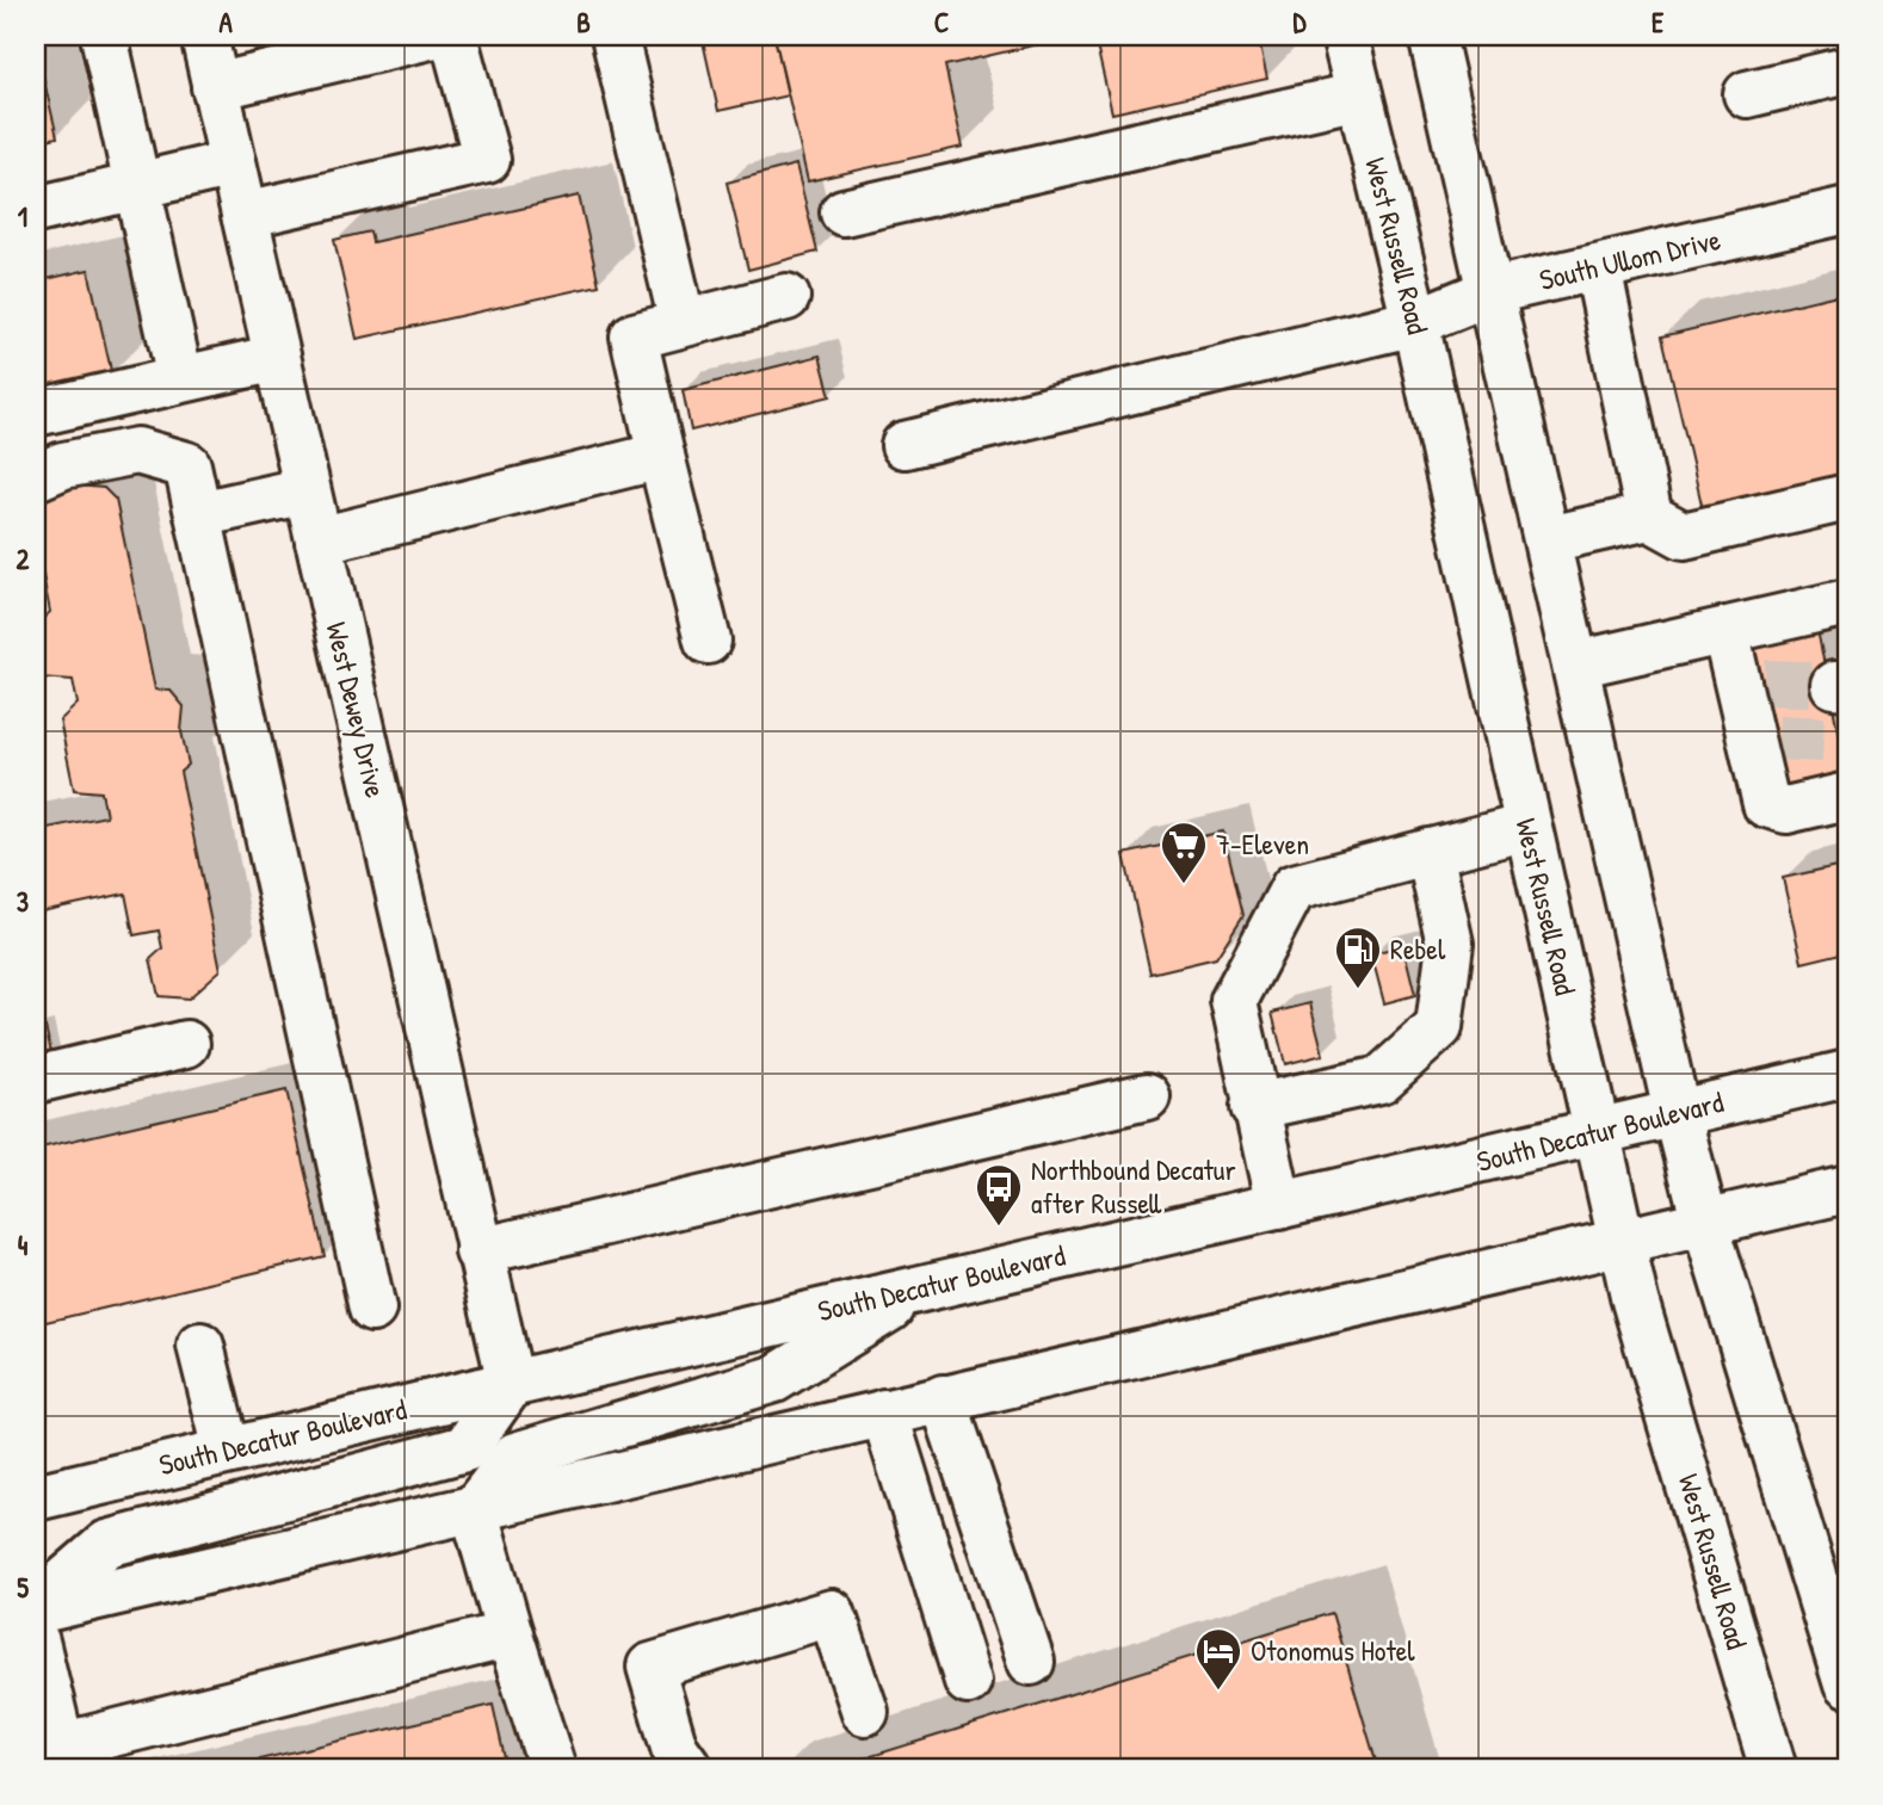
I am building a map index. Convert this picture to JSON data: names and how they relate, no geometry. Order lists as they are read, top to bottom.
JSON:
{
  "streets": {
    "main road": [
      "West Russell Road",
      "South Ullom Drive",
      "West Dewey Drive",
      "South Decatur Boulevard"
    ]
  },
  "crossings": [
    ["West Russell Road", "South Ullom Drive"],
    ["West Russell Road", "South Decatur Boulevard"],
    ["West Dewey Drive", "South Decatur Boulevard"]
  ],
  "places": {
    "supermarket": ["7-Eleven"],
    "fuel station": ["Rebel"],
    "bus stop": ["Northbound Decatur after Russell"],
    "hotel": ["Otonomus Hotel"]
  },
  "grid": {
    "columns": [
      "A",
      "B",
      "C",
      "D",
      "E"
    ],
    "rows": [
      "1",
      "2",
      "3",
      "4",
      "5"
    ]
  }
}
